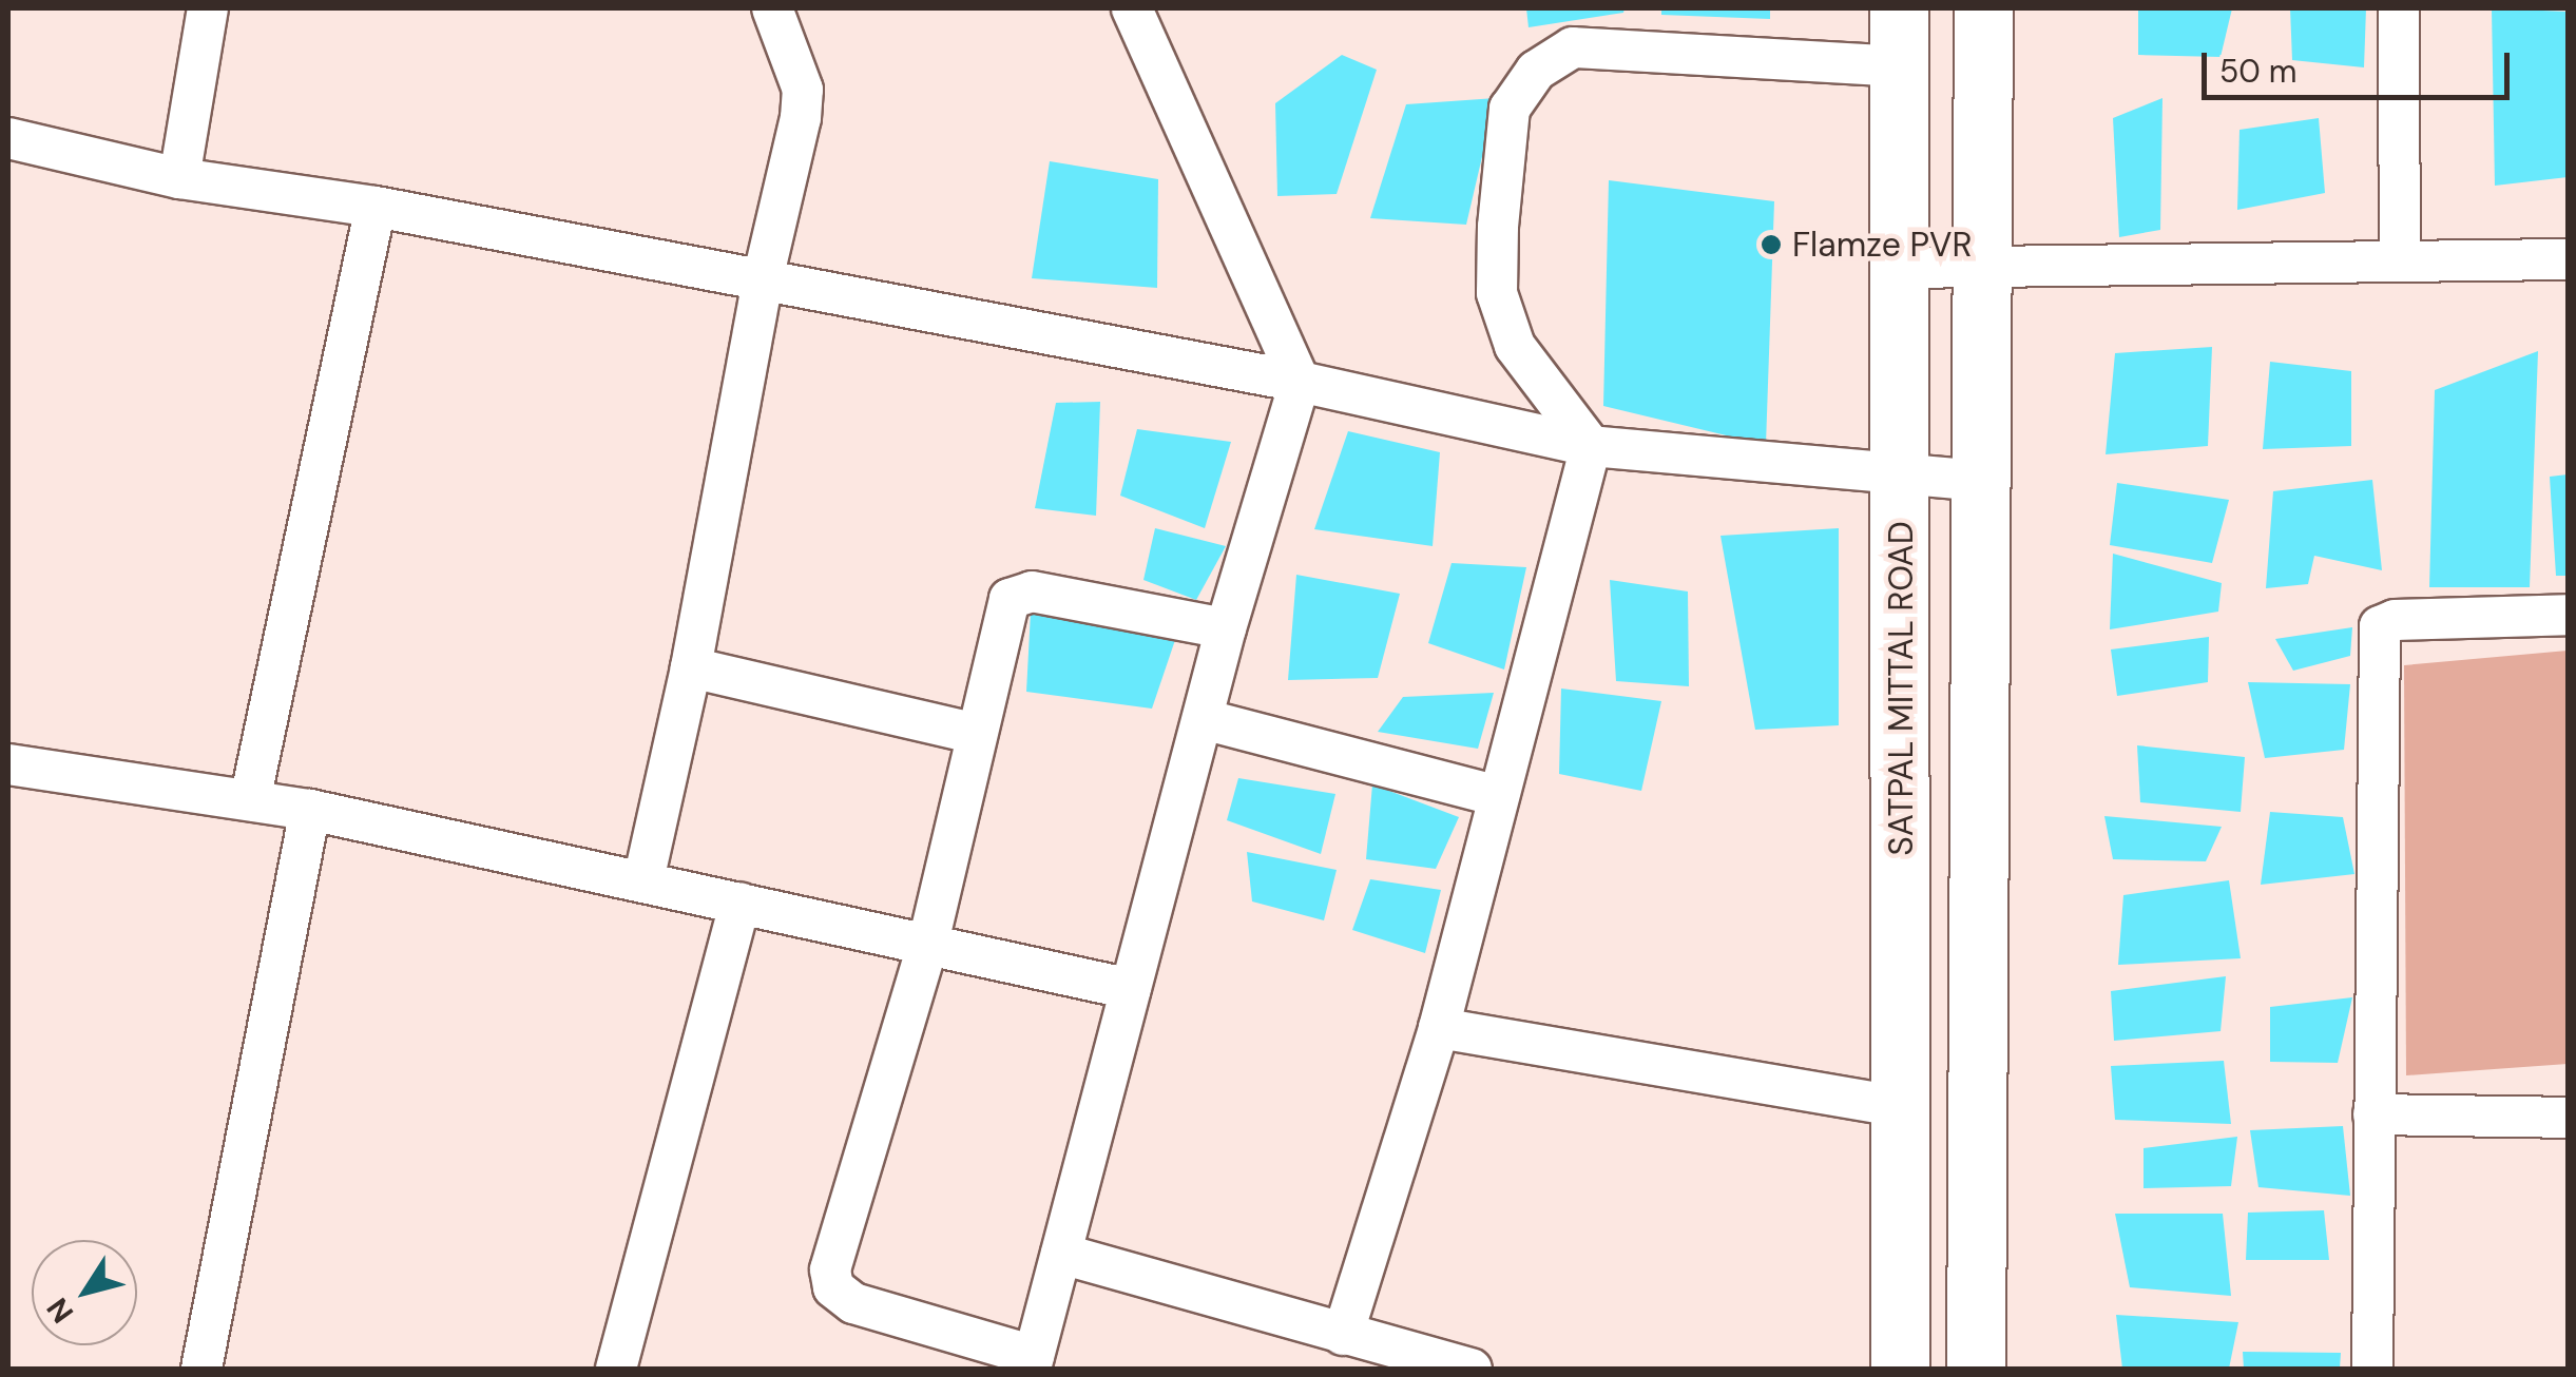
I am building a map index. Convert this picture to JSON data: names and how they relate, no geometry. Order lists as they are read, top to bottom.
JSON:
{
  "streets": {
    "street": ["SATPAL MITTAL ROAD"]
  },
  "places": ["Flamze PVR"],
  "scale_bar": "50 m",
  "north": "bottom left"
}
